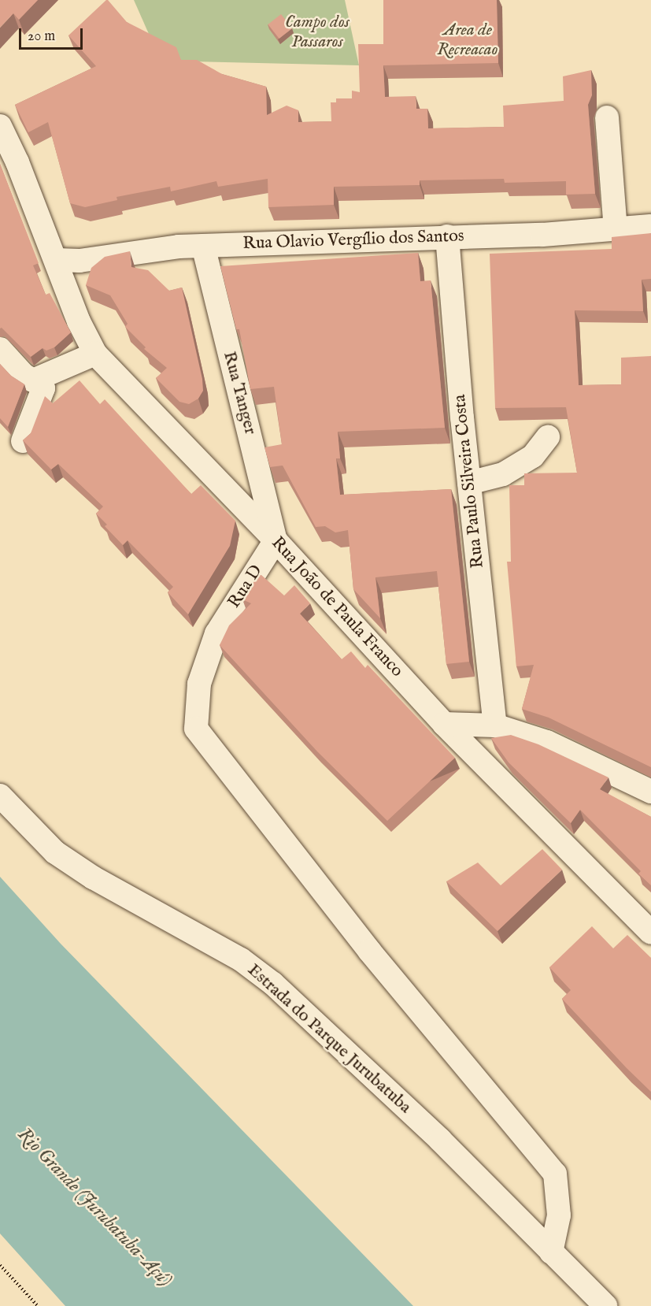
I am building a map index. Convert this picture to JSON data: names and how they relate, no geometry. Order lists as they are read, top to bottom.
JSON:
{
  "streets": {
    "street": [
      "Rua Olavio Vergílio dos Santos",
      "Rua Tanger",
      "Rua Paulo Silveira Costa",
      "Rua D",
      "Rua João de Paula Franco",
      "Estrada do Parque Jurubatuba"
    ]
  },
  "crossings": [
    ["Rua Olavio Vergílio dos Santos", "Rua Tanger"],
    ["Rua Olavio Vergílio dos Santos", "Rua Paulo Silveira Costa"],
    ["Rua Olavio Vergílio dos Santos", "Rua João de Paula Franco"],
    ["Rua Tanger", "Rua D"],
    ["Rua Tanger", "Rua João de Paula Franco"],
    ["Rua D", "Rua João de Paula Franco"],
    ["Rua D", "Estrada do Parque Jurubatuba"]
  ],
  "water": ["Rio Grande (Jurubatuba-Açú)"],
  "parks": ["Campo dos Passaros", "Area de Recreacao"],
  "scale_bar": "20 m"
}
